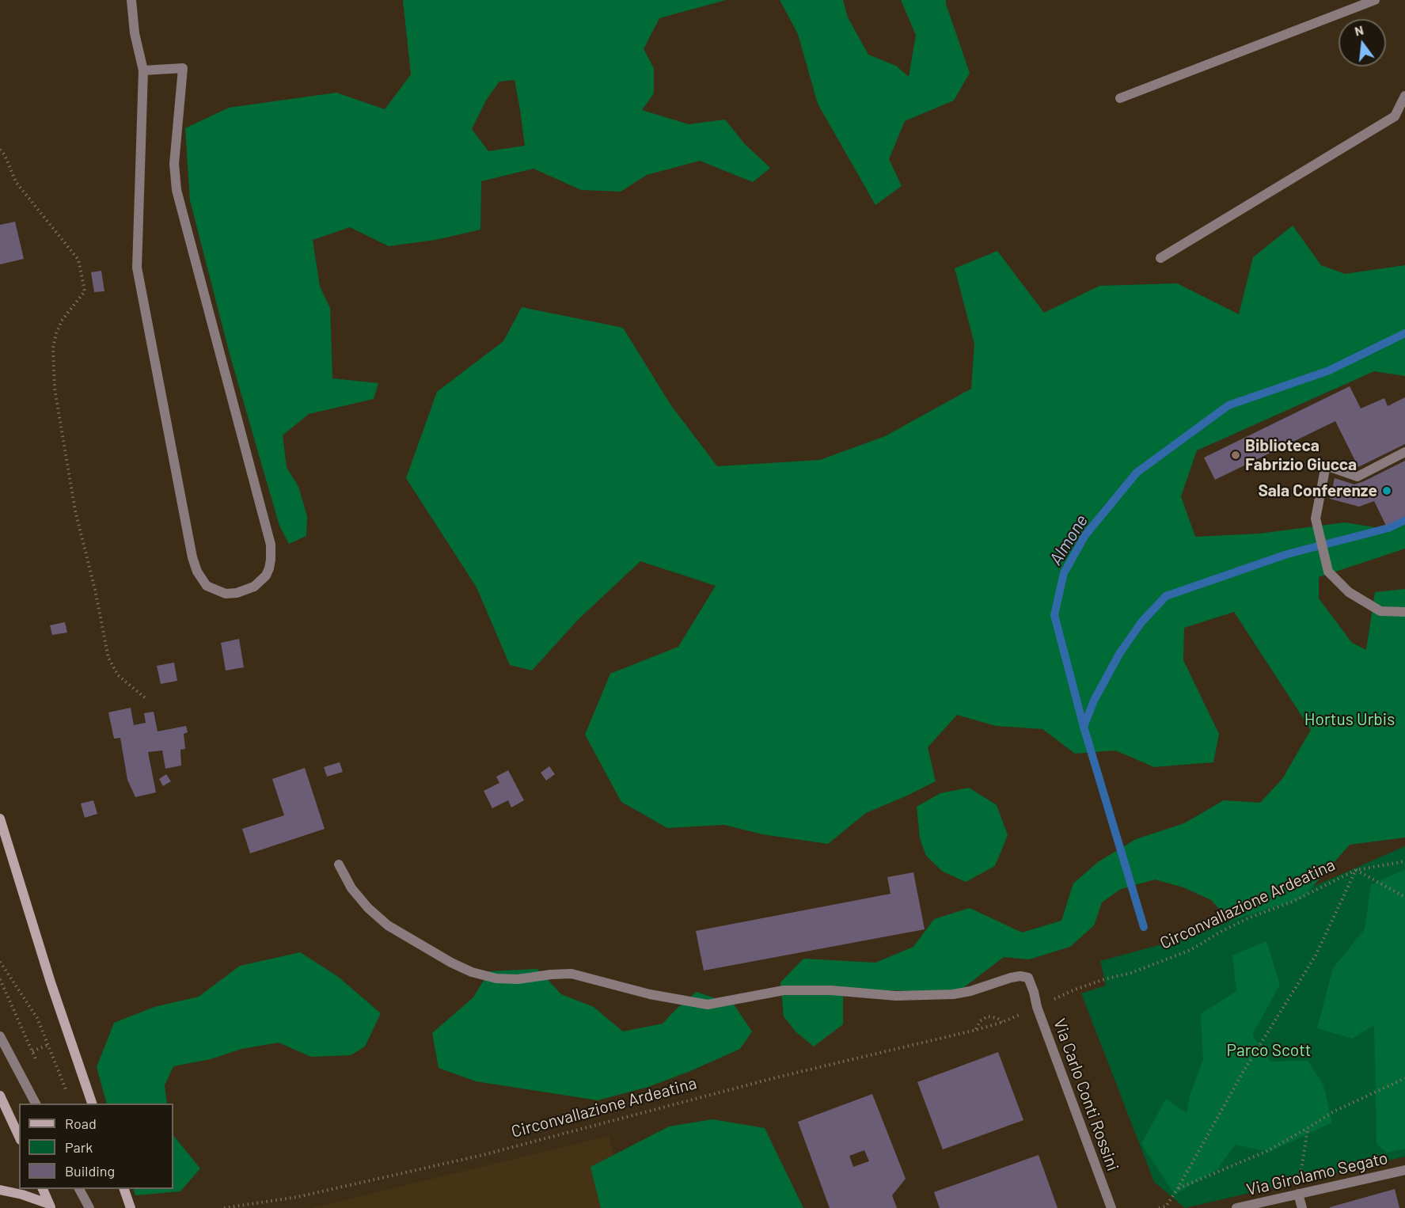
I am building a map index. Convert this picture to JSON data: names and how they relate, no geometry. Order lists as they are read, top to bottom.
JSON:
{
  "streets": {
    "street": ["Via Carlo Conti Rossini", "Via Girolamo Segato"],
    "path": ["Circonvallazione Ardeatina"]
  },
  "water": ["Almone"],
  "parks": ["Hortus Urbis", "Parco Scott"],
  "places": ["Biblioteca Fabrizio Giucca", "Sala Conferenze"],
  "legend": ["Road", "Park", "Building"],
  "north": "top"
}
